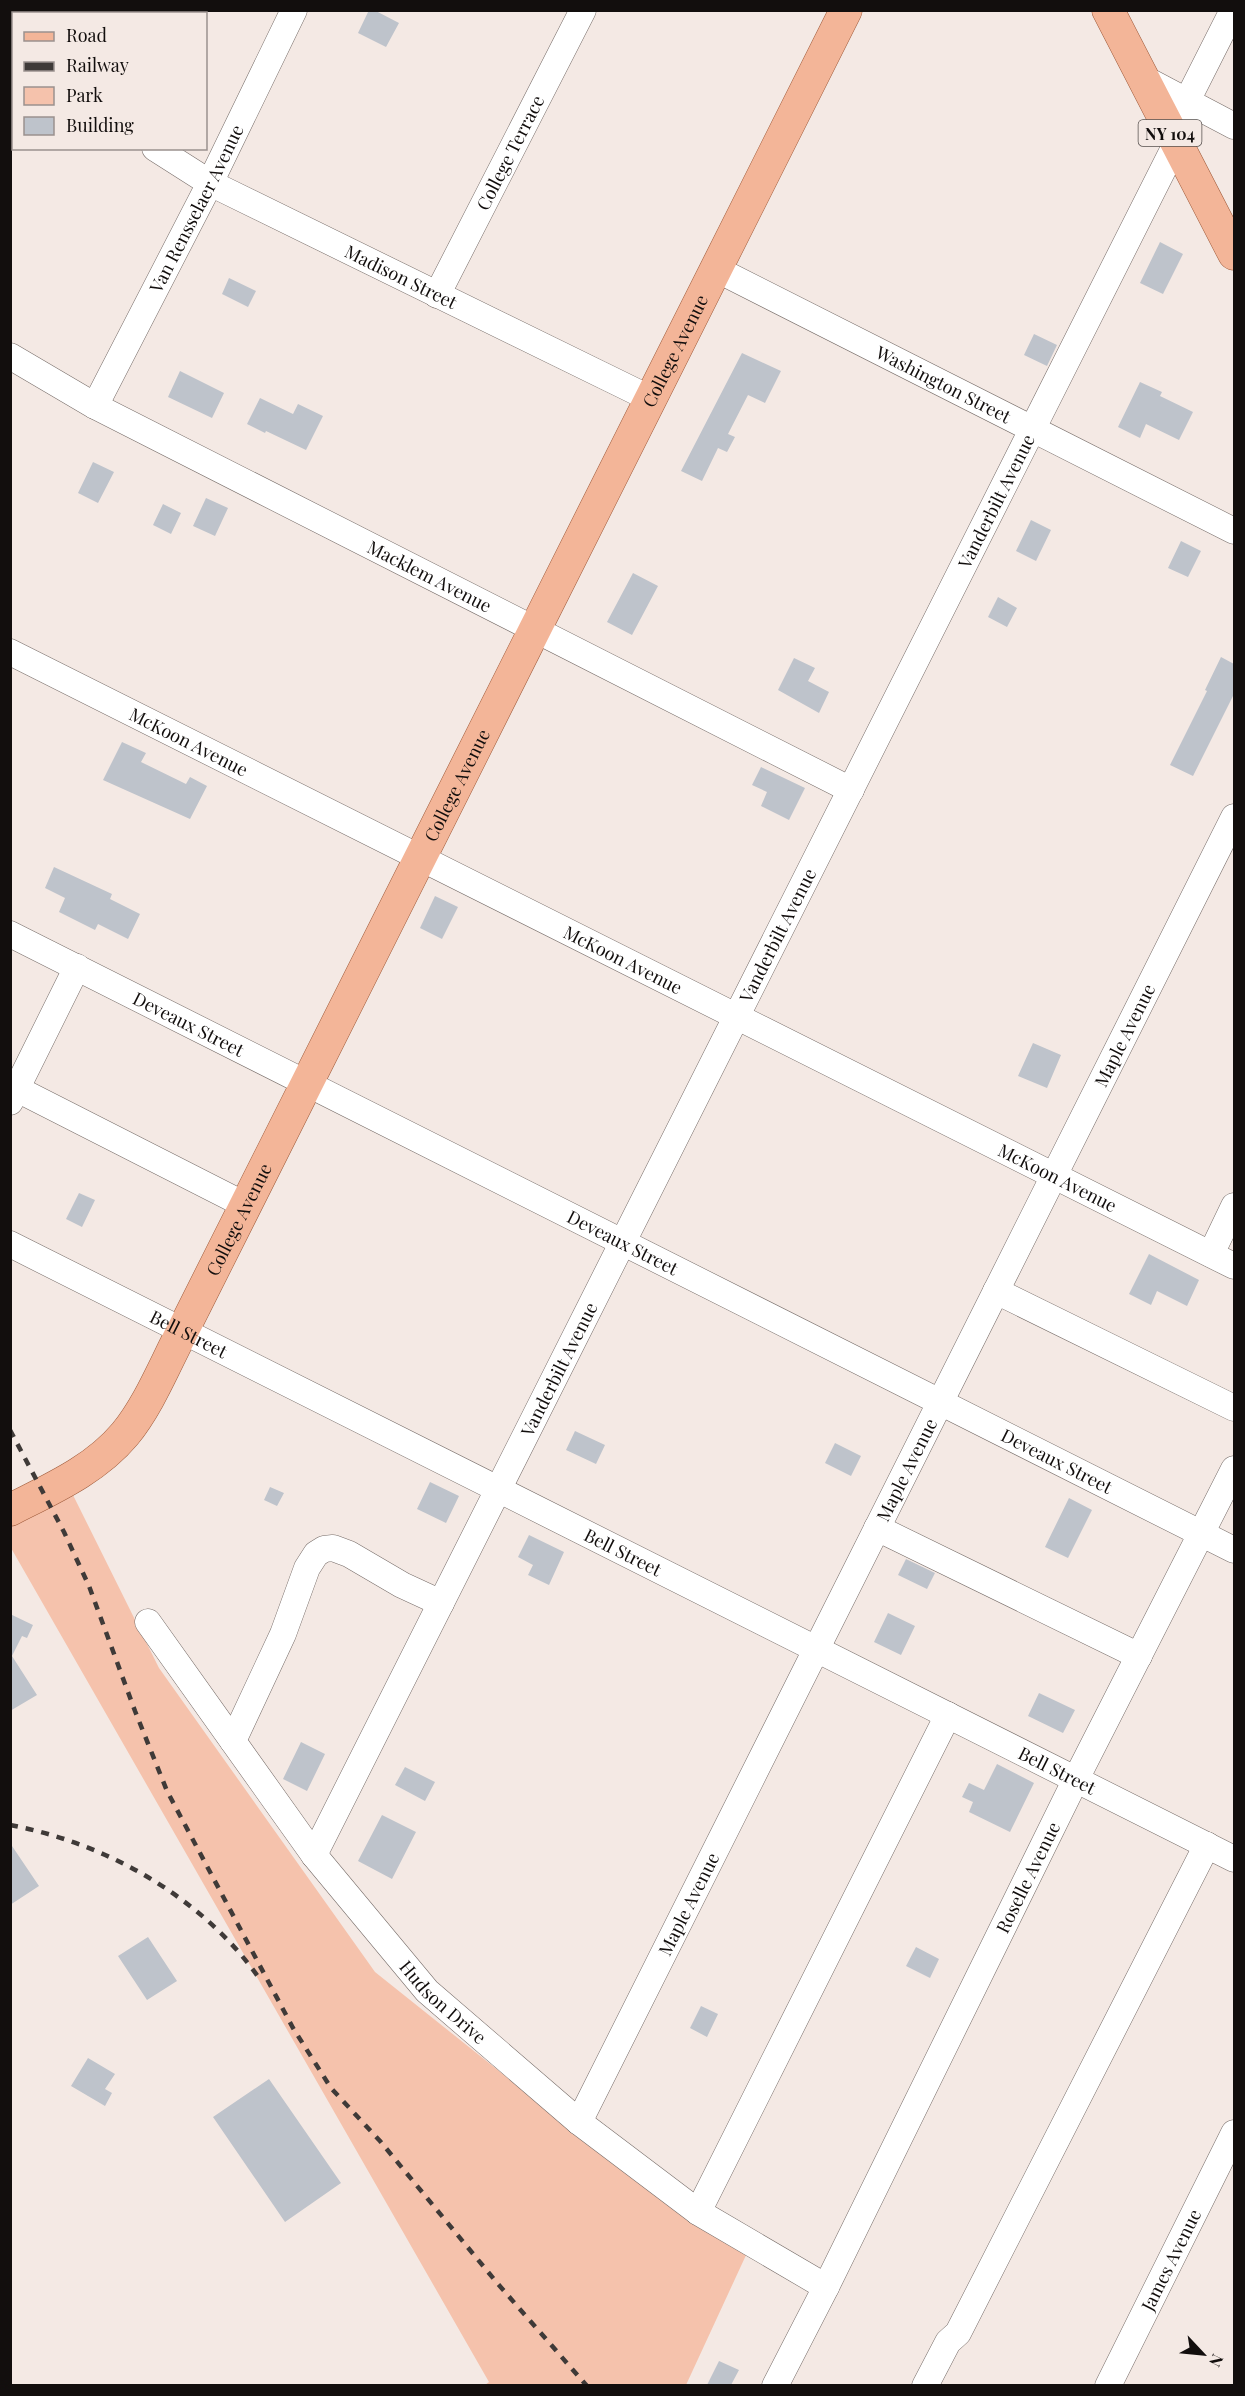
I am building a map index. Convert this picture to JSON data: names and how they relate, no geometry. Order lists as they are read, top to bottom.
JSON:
{
  "streets": {
    "main road": ["NY 104", "College Avenue"],
    "street": [
      "College Terrace",
      "Van Rensselaer Avenue",
      "Madison Street",
      "Washington Street",
      "Vanderbilt Avenue",
      "Macklem Avenue",
      "McKoon Avenue",
      "Deveaux Street",
      "Maple Avenue",
      "Bell Street",
      "Roselle Avenue",
      "Hudson Drive",
      "James Avenue"
    ]
  },
  "crossings": [
    ["NY 104", "Vanderbilt Avenue"],
    ["College Terrace", "Madison Street"],
    ["Van Rensselaer Avenue", "Madison Street"],
    ["Van Rensselaer Avenue", "Macklem Avenue"],
    ["Madison Street", "College Avenue"],
    ["College Avenue", "Washington Street"],
    ["College Avenue", "Macklem Avenue"],
    ["College Avenue", "McKoon Avenue"],
    ["College Avenue", "Deveaux Street"],
    ["College Avenue", "Bell Street"],
    ["Washington Street", "Vanderbilt Avenue"],
    ["Vanderbilt Avenue", "Macklem Avenue"],
    ["Vanderbilt Avenue", "McKoon Avenue"],
    ["Vanderbilt Avenue", "Deveaux Street"],
    ["Vanderbilt Avenue", "Bell Street"],
    ["Vanderbilt Avenue", "Hudson Drive"],
    ["McKoon Avenue", "Maple Avenue"],
    ["Deveaux Street", "Maple Avenue"],
    ["Deveaux Street", "Roselle Avenue"],
    ["Maple Avenue", "Bell Street"],
    ["Maple Avenue", "Hudson Drive"],
    ["Bell Street", "Roselle Avenue"],
    ["Roselle Avenue", "Hudson Drive"]
  ],
  "legend": [
    "Road",
    "Railway",
    "Park",
    "Building"
  ],
  "north": "bottom right"
}
